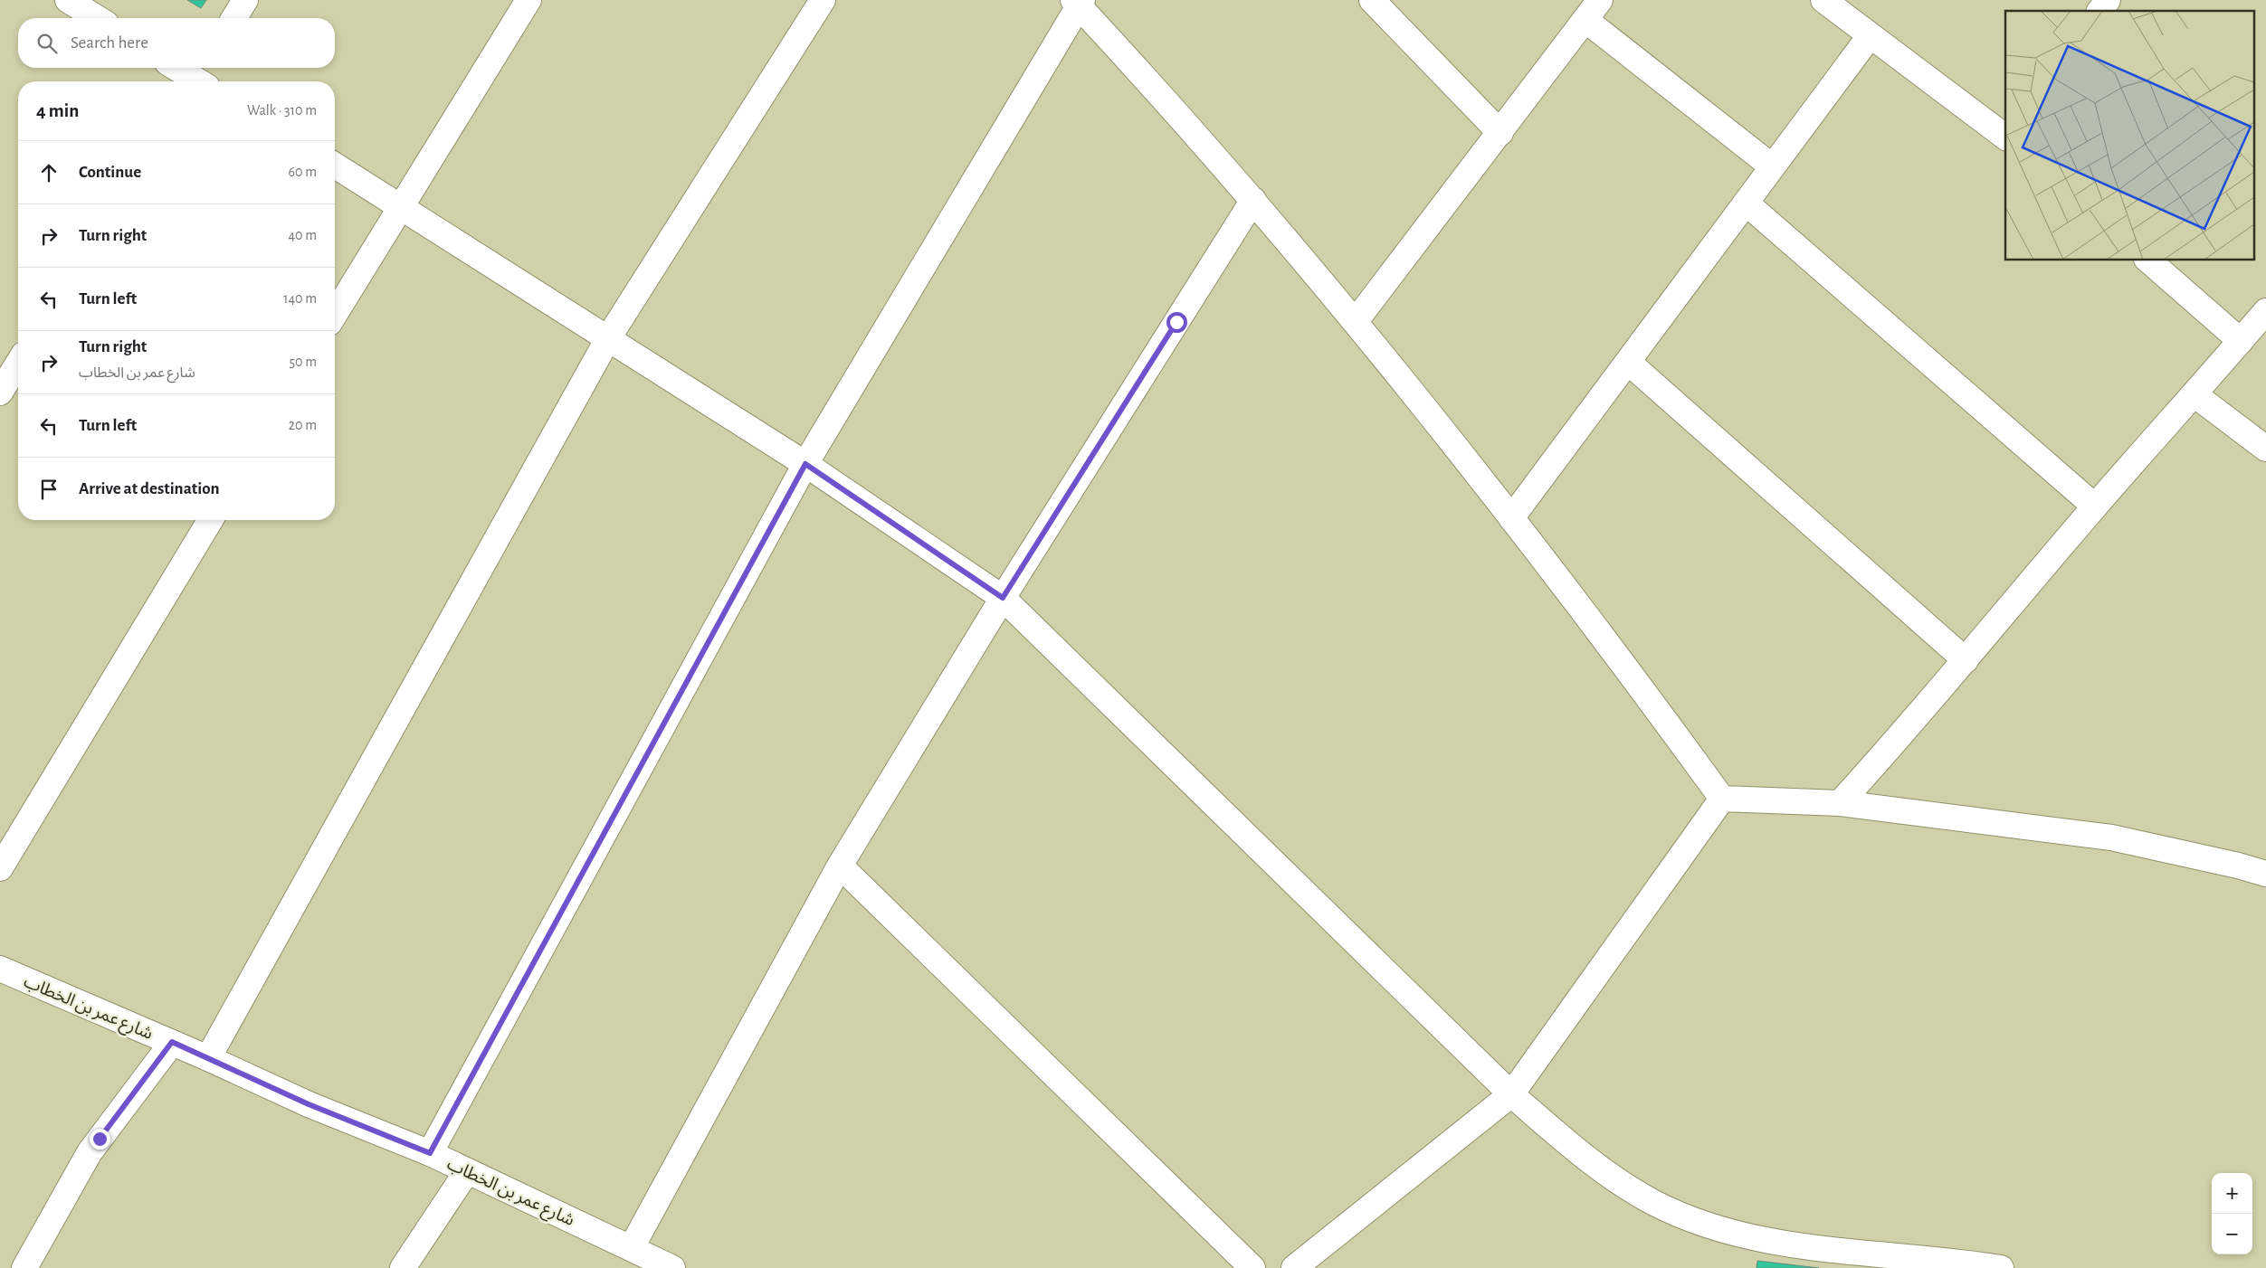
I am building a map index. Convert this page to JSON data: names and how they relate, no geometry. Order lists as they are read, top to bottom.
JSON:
{
  "streets": {
    "street": ["شارع عمر بن الخطاب"]
  },
  "page": {
    "search": "Search here",
    "heading": ["4 min", "Walk · 310 m"],
    "list": [
      ["Continue", "60 m"],
      ["Turn right", "40 m"],
      ["Turn left", "140 m"],
      ["Turn right", "شارع عمر بن الخطاب", "50 m"],
      ["Turn left", "20 m"],
      "Arrive at destination"
    ],
    "map_buttons": ["+", "−"]
  }
}
